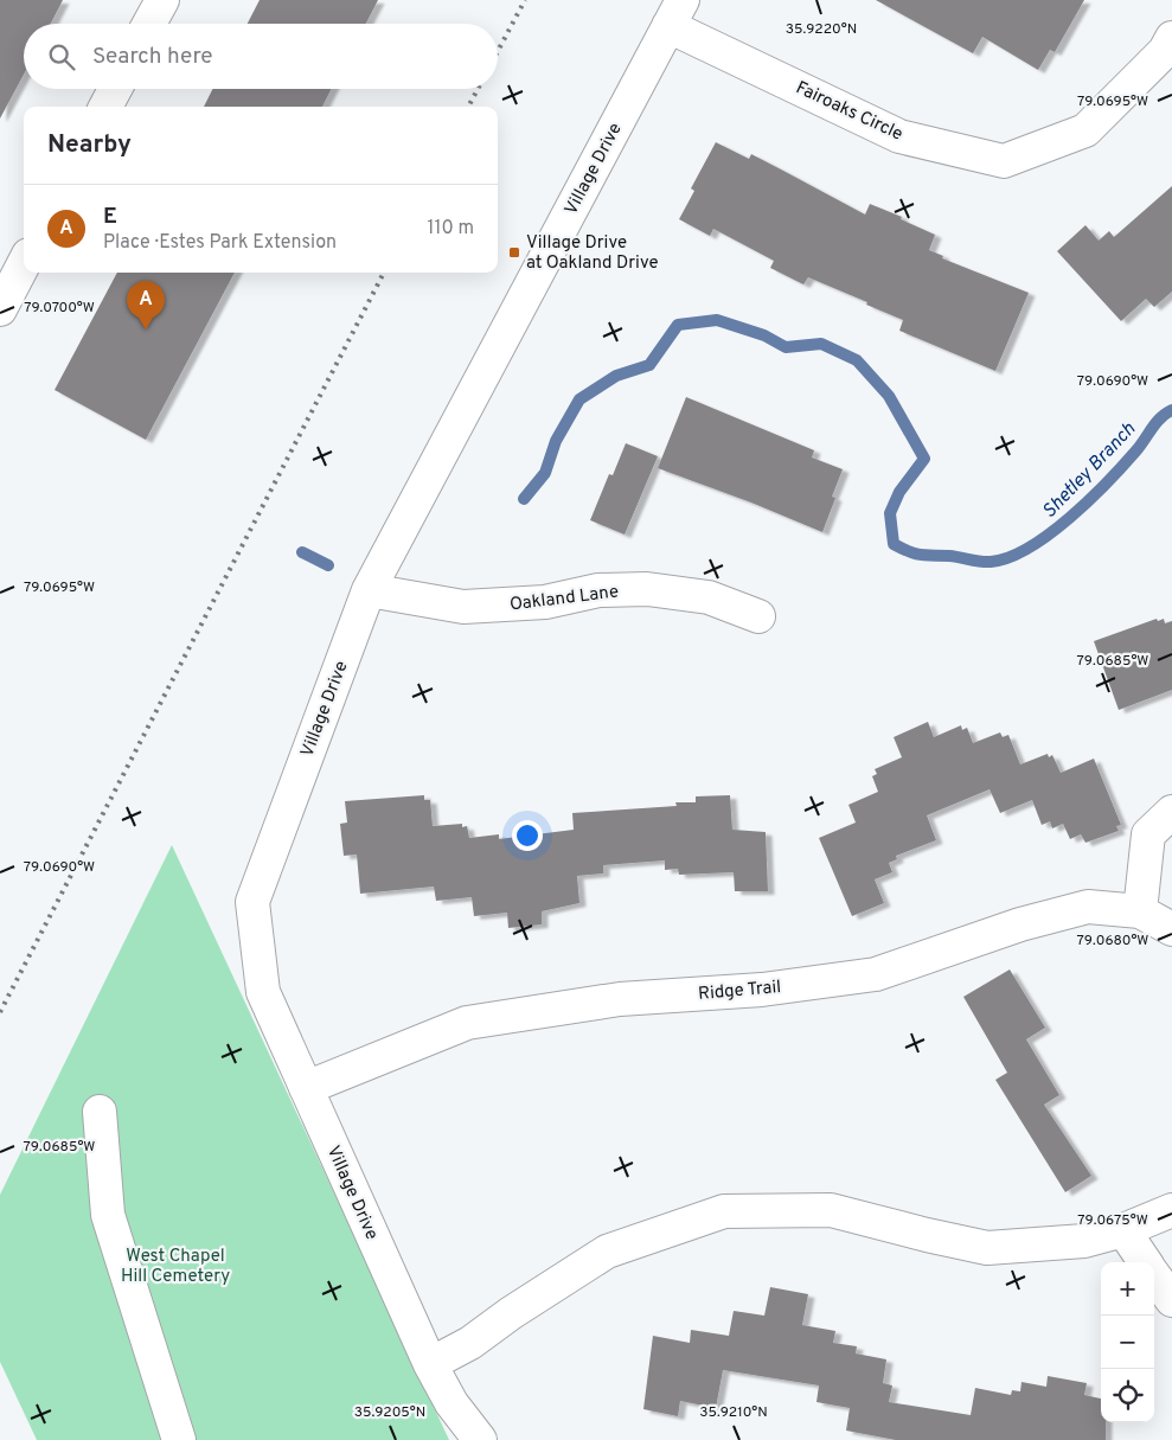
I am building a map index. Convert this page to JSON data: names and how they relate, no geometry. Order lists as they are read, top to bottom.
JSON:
{
  "streets": {
    "street": [
      "Fairoaks Circle",
      "Village Drive",
      "Oakland Lane",
      "Ridge Trail"
    ]
  },
  "crossings": [
    ["Fairoaks Circle", "Village Drive"],
    ["Village Drive", "Oakland Lane"],
    ["Village Drive", "Ridge Trail"]
  ],
  "water": ["Shetley Branch"],
  "parks": ["West Chapel Hill Cemetery"],
  "places": {
    "transit": ["Village Drive at Oakland Drive"]
  },
  "page": {
    "search": "Search here",
    "heading": "Nearby",
    "list": [
      {
        "mark": "A",
        "name": "E",
        "note": "Place · Estes Park Extension",
        "value": "110 m"
      }
    ],
    "pins": "A",
    "map_buttons": ["+", "−"]
  },
  "coordinates": [
    "35.9220°N",
    "79.0695°W",
    "79.0700°W",
    "79.0690°W",
    "79.0685°W",
    "79.0680°W",
    "79.0675°W",
    "35.9205°N",
    "35.9210°N"
  ]
}
